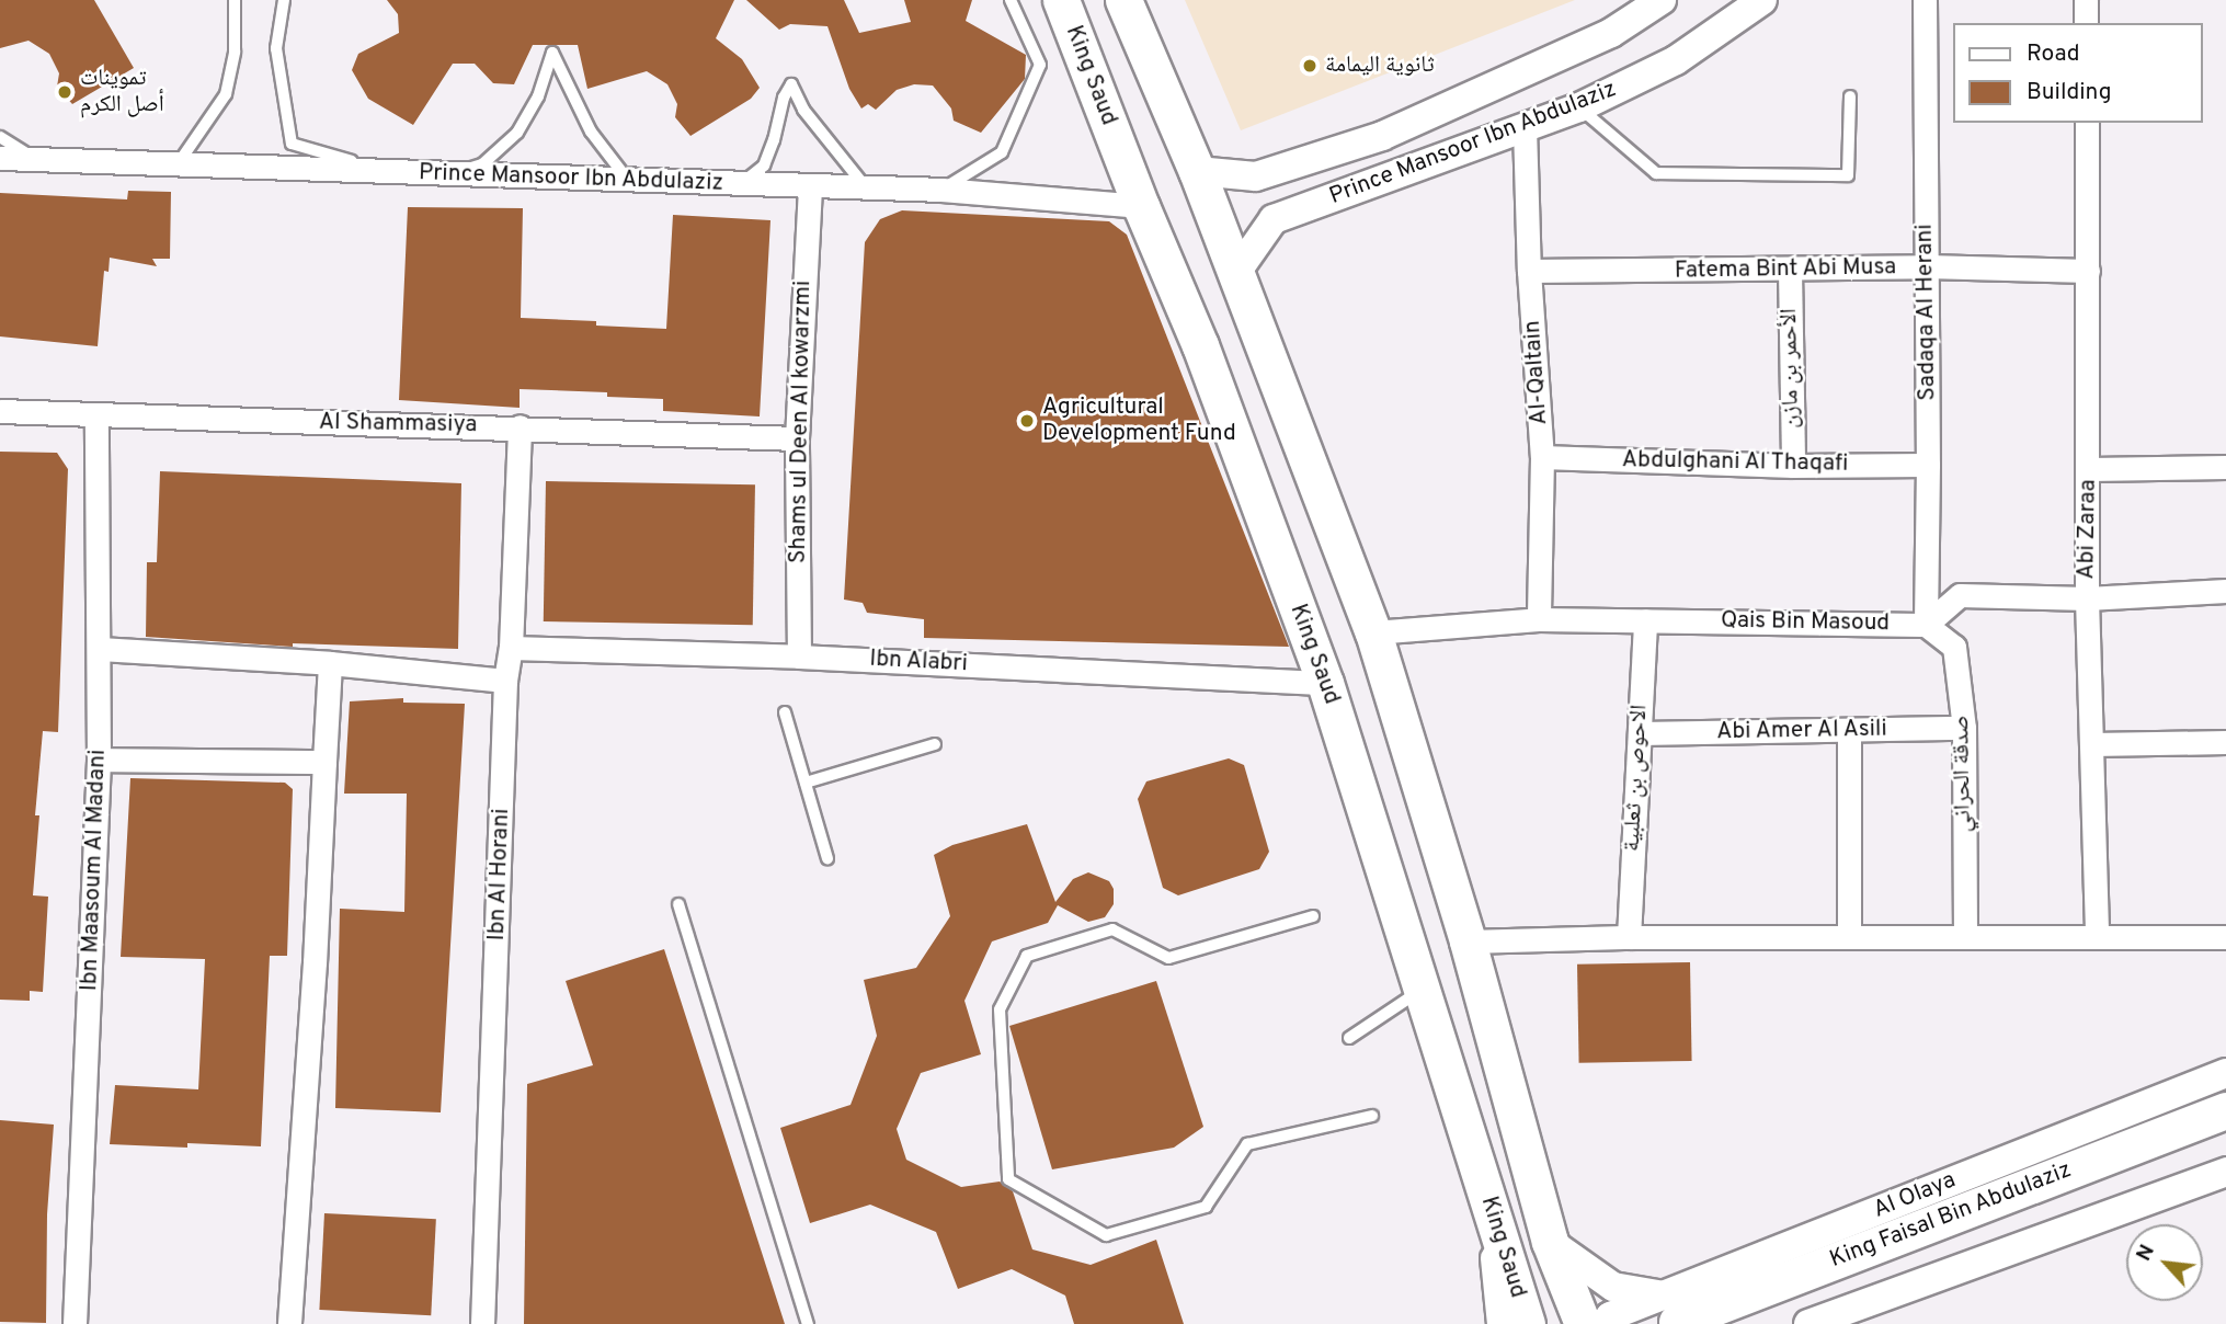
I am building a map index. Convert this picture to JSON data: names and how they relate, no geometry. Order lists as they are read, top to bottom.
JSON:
{
  "streets": {
    "main road": ["King Saud", "King Faisal Bin Abdulaziz"],
    "street": [
      "Prince Mansoor Ibn Abdulaziz",
      "Fatema Bint Abi Musa",
      "Sadaqa Al Herani",
      "الأحمر بن مازن",
      "Al-Qaltain",
      "Shams ul Deen Al kowarzmi",
      "Al Shammasiya",
      "Abdulghani Al Thaqafi",
      "Abi Zaraa",
      "Qais Bin Masoud",
      "Ibn Alabri",
      "Abi Amer Al Asili",
      "صدقة الحراني",
      "الاحوص بن ثعلبية",
      "Ibn Maasoum Al Madani",
      "Ibn Al Horani",
      "Al Olaya"
    ]
  },
  "crossings": [
    ["King Saud", "Prince Mansoor Ibn Abdulaziz"],
    ["King Saud", "Qais Bin Masoud"],
    ["King Saud", "Ibn Alabri"],
    ["King Saud", "Al Olaya"],
    ["Prince Mansoor Ibn Abdulaziz", "Al-Qaltain"],
    ["Prince Mansoor Ibn Abdulaziz", "Shams ul Deen Al kowarzmi"],
    ["Fatema Bint Abi Musa", "Sadaqa Al Herani"],
    ["Fatema Bint Abi Musa", "الأحمر بن مازن"],
    ["Fatema Bint Abi Musa", "Al-Qaltain"],
    ["Fatema Bint Abi Musa", "Abi Zaraa"],
    ["Sadaqa Al Herani", "Abdulghani Al Thaqafi"],
    ["Sadaqa Al Herani", "Qais Bin Masoud"],
    ["Sadaqa Al Herani", "صدقة الحراني"],
    ["الأحمر بن مازن", "Abdulghani Al Thaqafi"],
    ["Al-Qaltain", "Abdulghani Al Thaqafi"],
    ["Al-Qaltain", "Qais Bin Masoud"],
    ["Shams ul Deen Al kowarzmi", "Al Shammasiya"],
    ["Shams ul Deen Al kowarzmi", "Ibn Alabri"],
    ["Al Shammasiya", "Ibn Maasoum Al Madani"],
    ["Al Shammasiya", "Ibn Al Horani"],
    ["Qais Bin Masoud", "صدقة الحراني"],
    ["Qais Bin Masoud", "الاحوص بن ثعلبية"],
    ["Ibn Alabri", "Ibn Al Horani"],
    ["Abi Amer Al Asili", "صدقة الحراني"],
    ["Abi Amer Al Asili", "الاحوص بن ثعلبية"],
    ["Al Olaya", "King Faisal Bin Abdulaziz"]
  ],
  "places": ["ثانوية اليمامة", "تموينات أصل الكرم", "Agricultural Development Fund"],
  "legend": ["Road", "Building"],
  "north": "top left"
}
